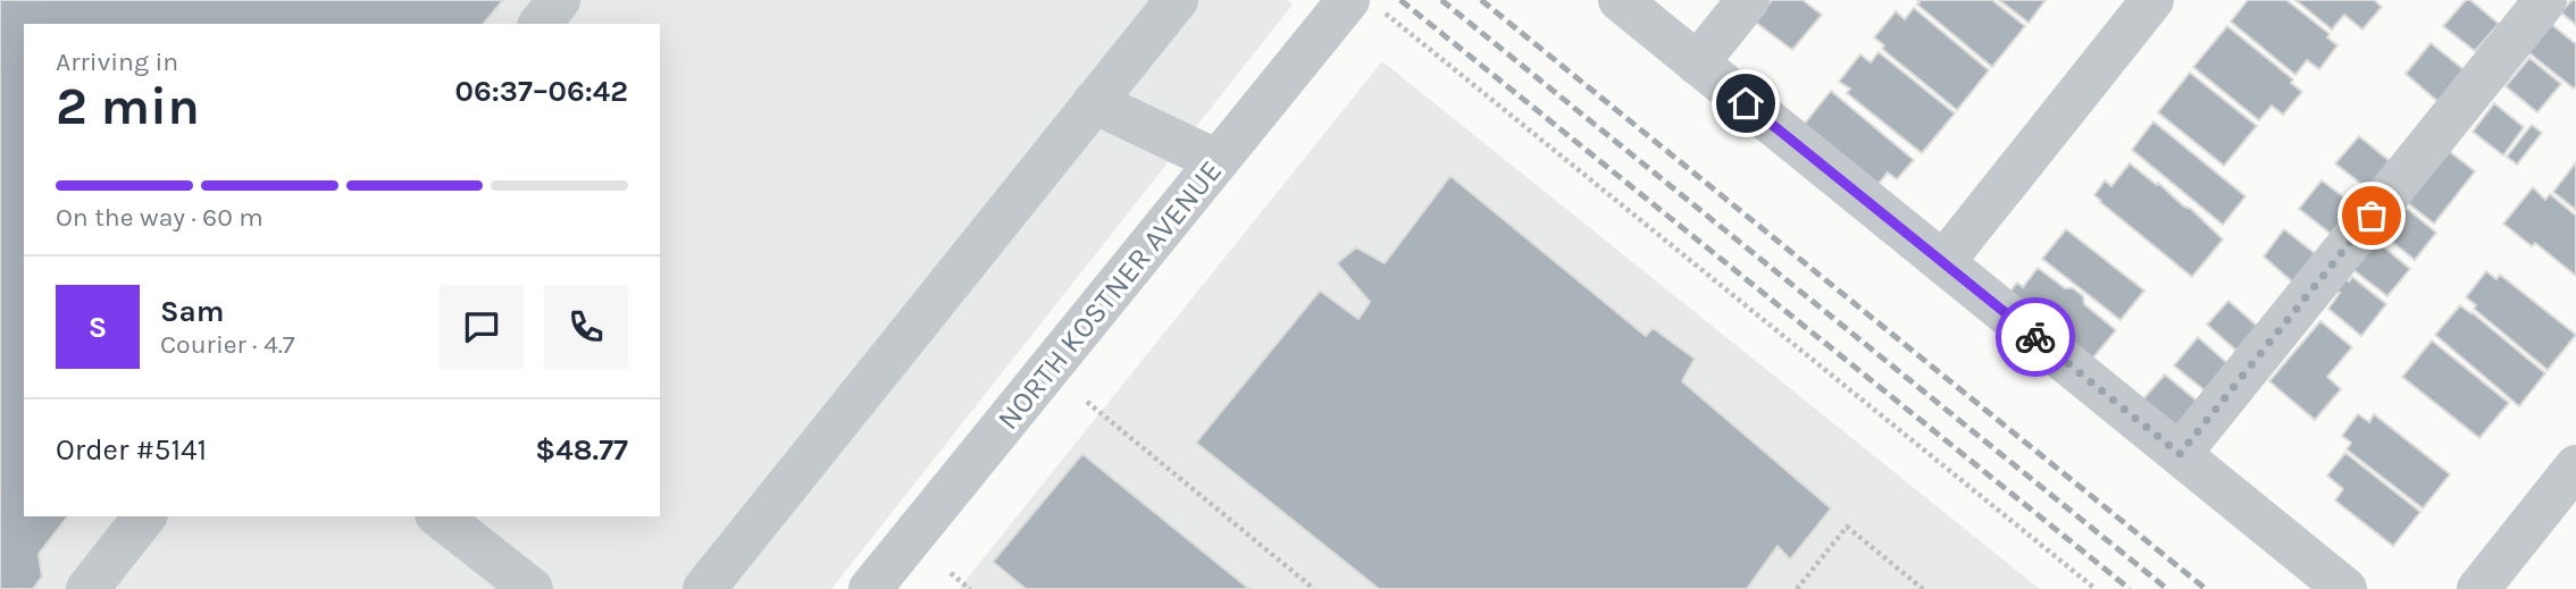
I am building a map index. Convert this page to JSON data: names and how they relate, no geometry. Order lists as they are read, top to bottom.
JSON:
{
  "streets": {
    "street": ["NORTH KOSTNER AVENUE"]
  },
  "page": {
    "heading": ["2 min", "Arriving in", "06:37–06:42"],
    "panel": [
      "Sam",
      "Courier · 4.7",
      "Order #5141",
      "$48.77"
    ],
    "bar": "On the way · 60 m",
    "round": "S"
  }
}
